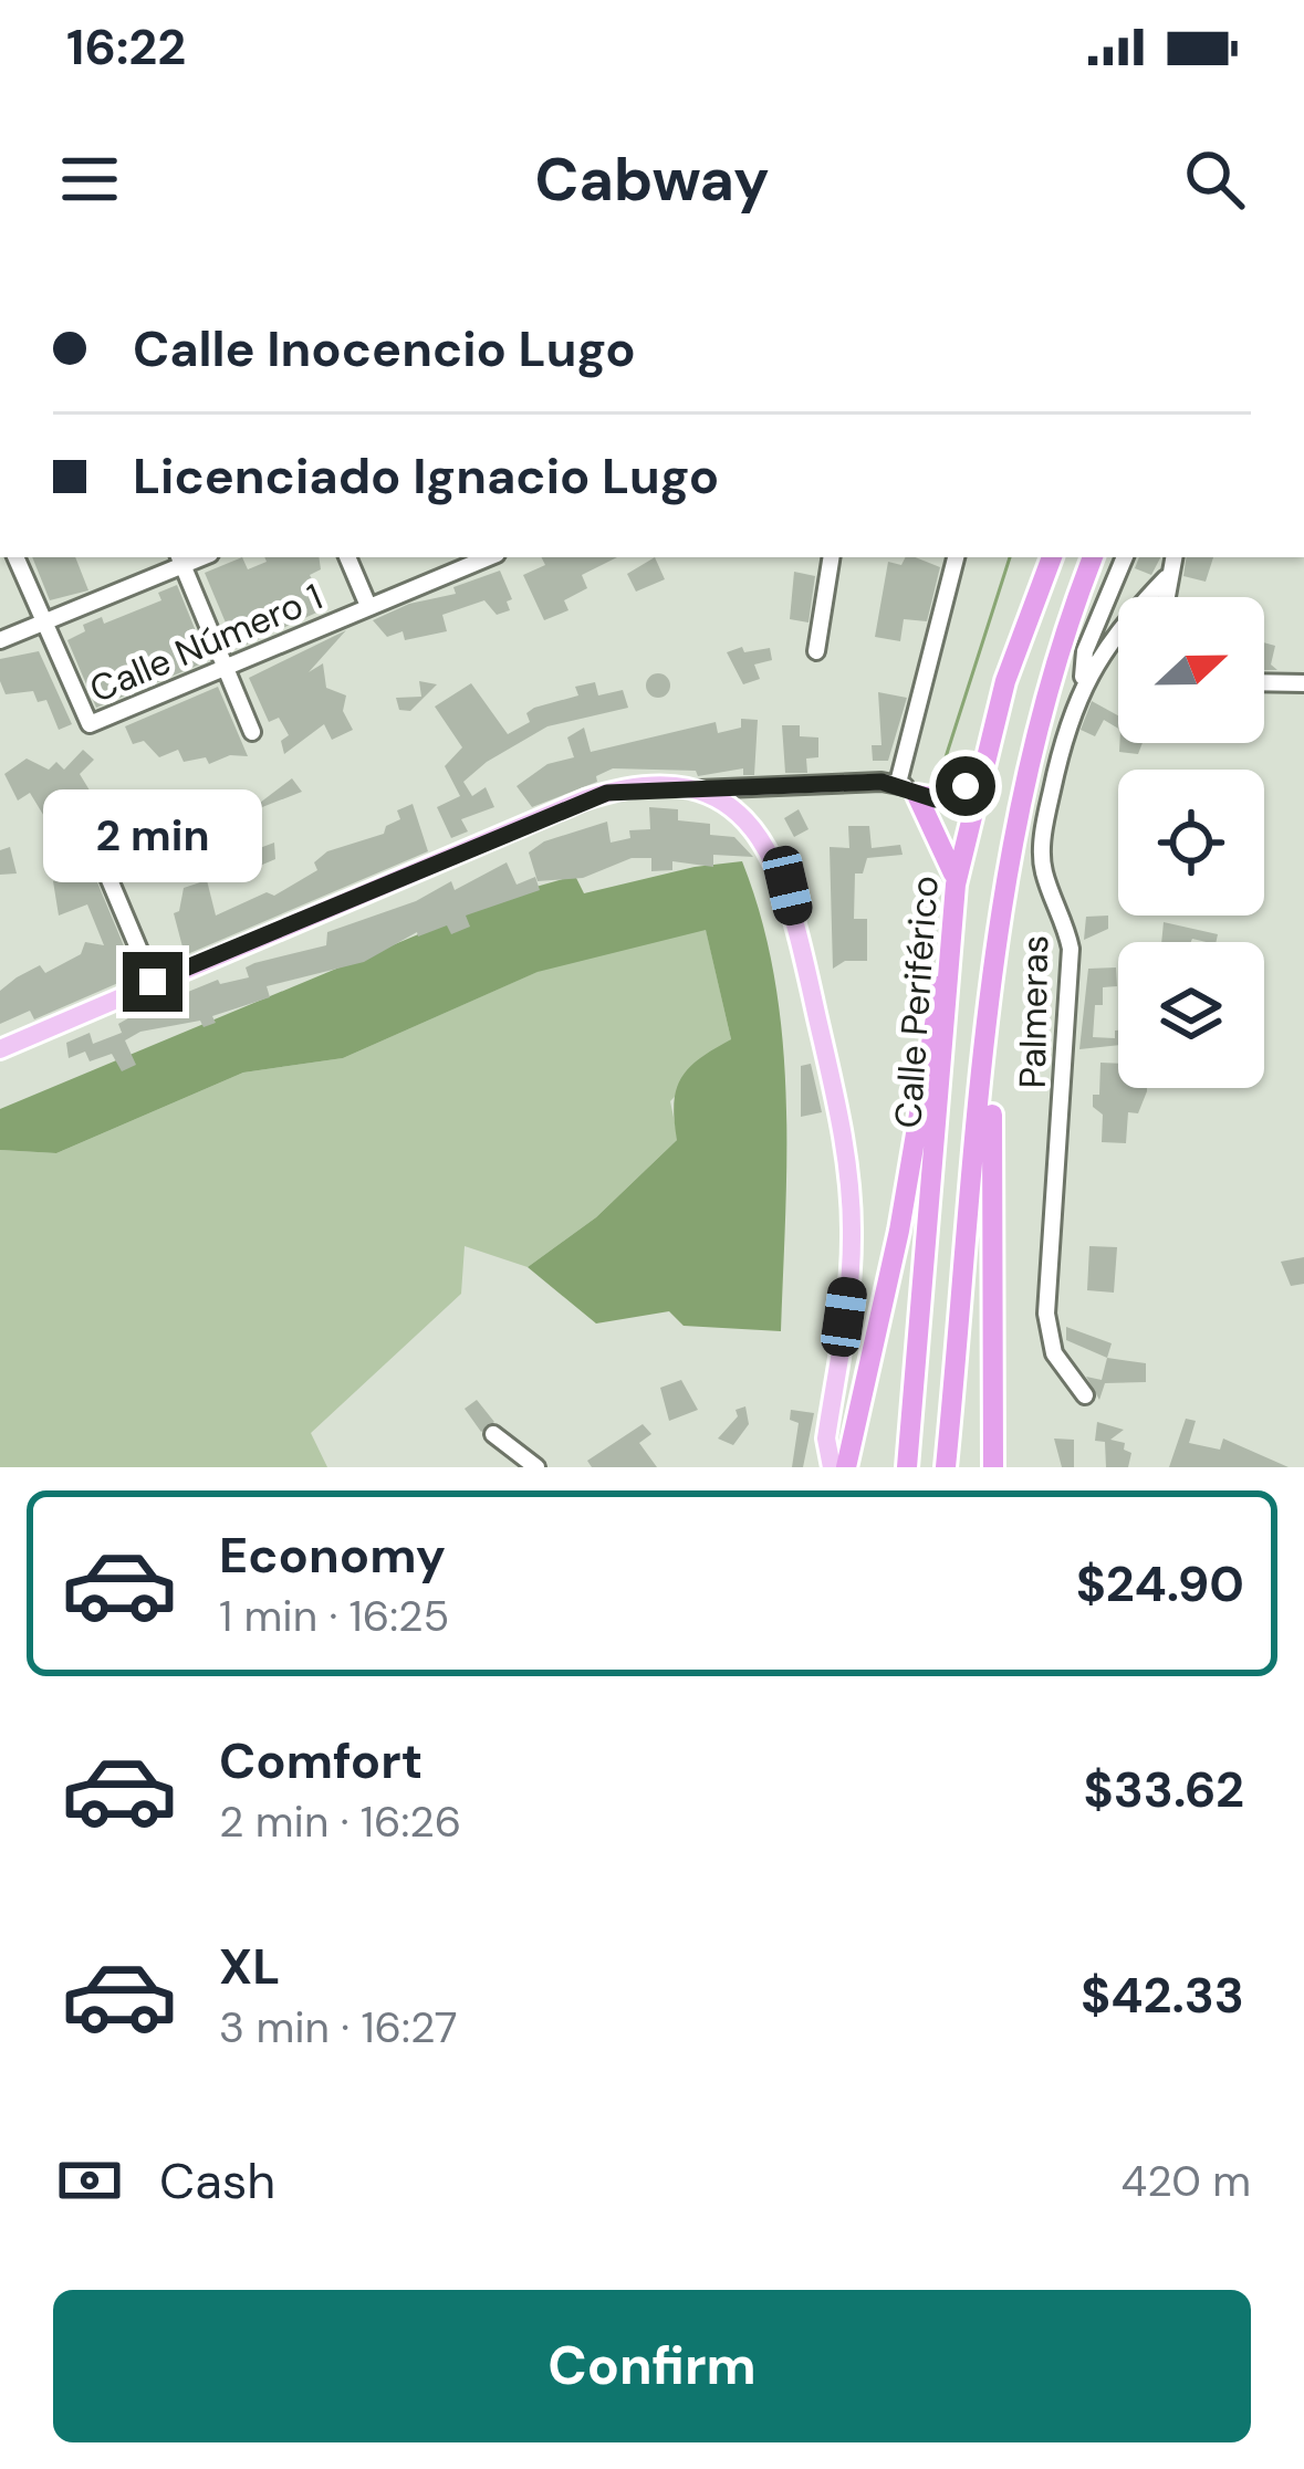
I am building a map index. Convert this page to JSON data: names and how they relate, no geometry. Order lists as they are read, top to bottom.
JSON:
{
  "streets": {
    "highway": ["Calle Periférico"],
    "street": ["Calle Número 1", "Palmeras"]
  },
  "north": "right",
  "page": {
    "status": "16:22",
    "header": "Cabway",
    "banner": ["Calle Inocencio Lugo", "Licenciado Ignacio Lugo"],
    "bubble": "2 min",
    "list": [
      {
        "name": "Economy",
        "note": "1 min · 16:25",
        "value": "$24.90"
      },
      {
        "name": "Comfort",
        "note": "2 min · 16:26",
        "value": "$33.62"
      },
      {
        "name": "XL",
        "note": "3 min · 16:27",
        "value": "$42.33"
      }
    ],
    "pay": ["Cash", "420 m"],
    "buttons": "Confirm"
  }
}
